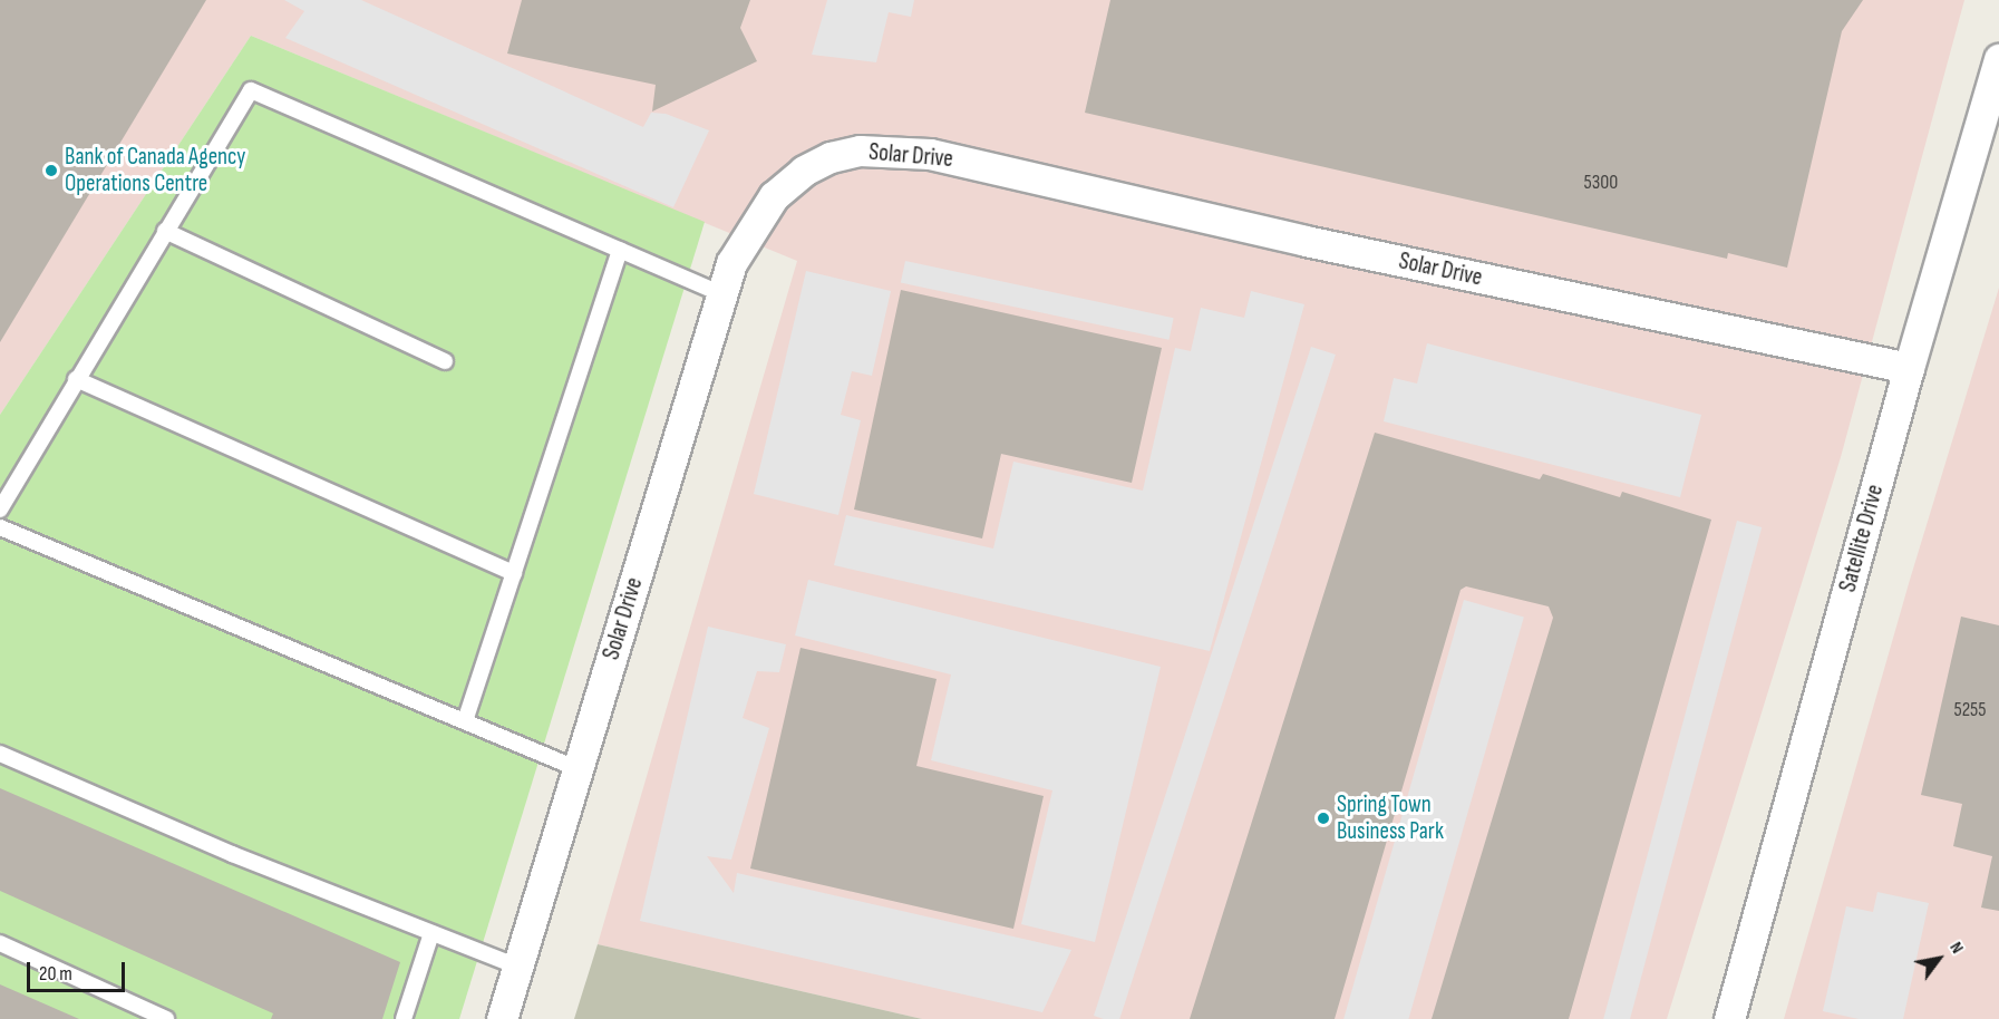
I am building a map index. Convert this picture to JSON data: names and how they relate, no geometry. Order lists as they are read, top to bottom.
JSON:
{
  "streets": {
    "street": ["Solar Drive", "Satellite Drive"]
  },
  "crossings": [
    ["Solar Drive", "Satellite Drive"]
  ],
  "places": ["Bank of Canada Agency Operations Centre", "Spring Town Business Park"],
  "house_numbers": ["5300", "5255"],
  "scale_bar": "20 m",
  "north": "top right"
}
